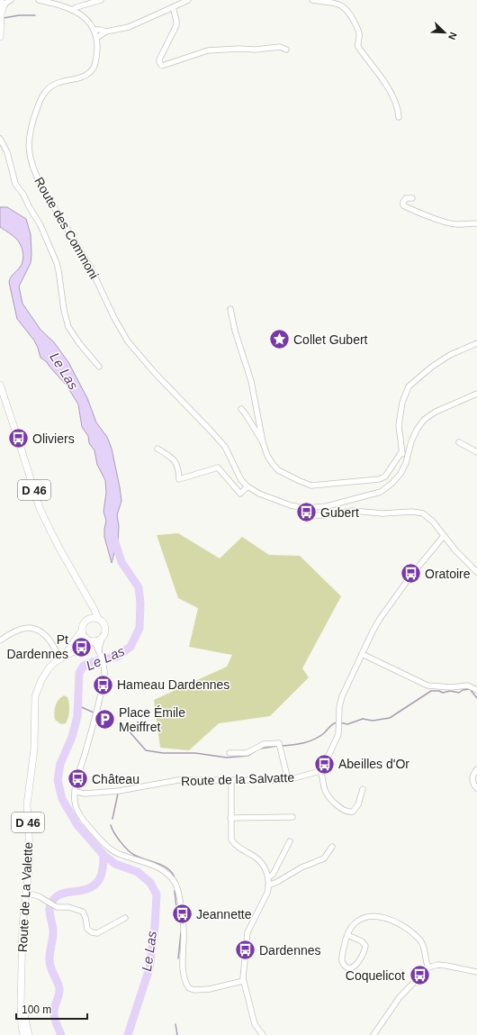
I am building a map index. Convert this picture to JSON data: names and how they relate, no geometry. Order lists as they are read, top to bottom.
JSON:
{
  "streets": {
    "main road": ["D 46", "Route de La Valette"],
    "street": ["Route des Commoni", "Route de la Salvatte"]
  },
  "crossings": [
    ["D 46", "Route de La Valette"]
  ],
  "water": ["Le Las"],
  "places": {
    "place": ["Collet Gubert"],
    "bus stop": [
      "Oliviers",
      "Gubert",
      "Oratoire",
      "Pt Dardennes",
      "Hameau Dardennes",
      "Abeilles d'Or",
      "Château",
      "Jeannette",
      "Dardennes",
      "Coquelicot"
    ],
    "parking": ["Place Émile Meiffret"]
  },
  "scale_bar": "100 m",
  "north": "bottom right"
}
